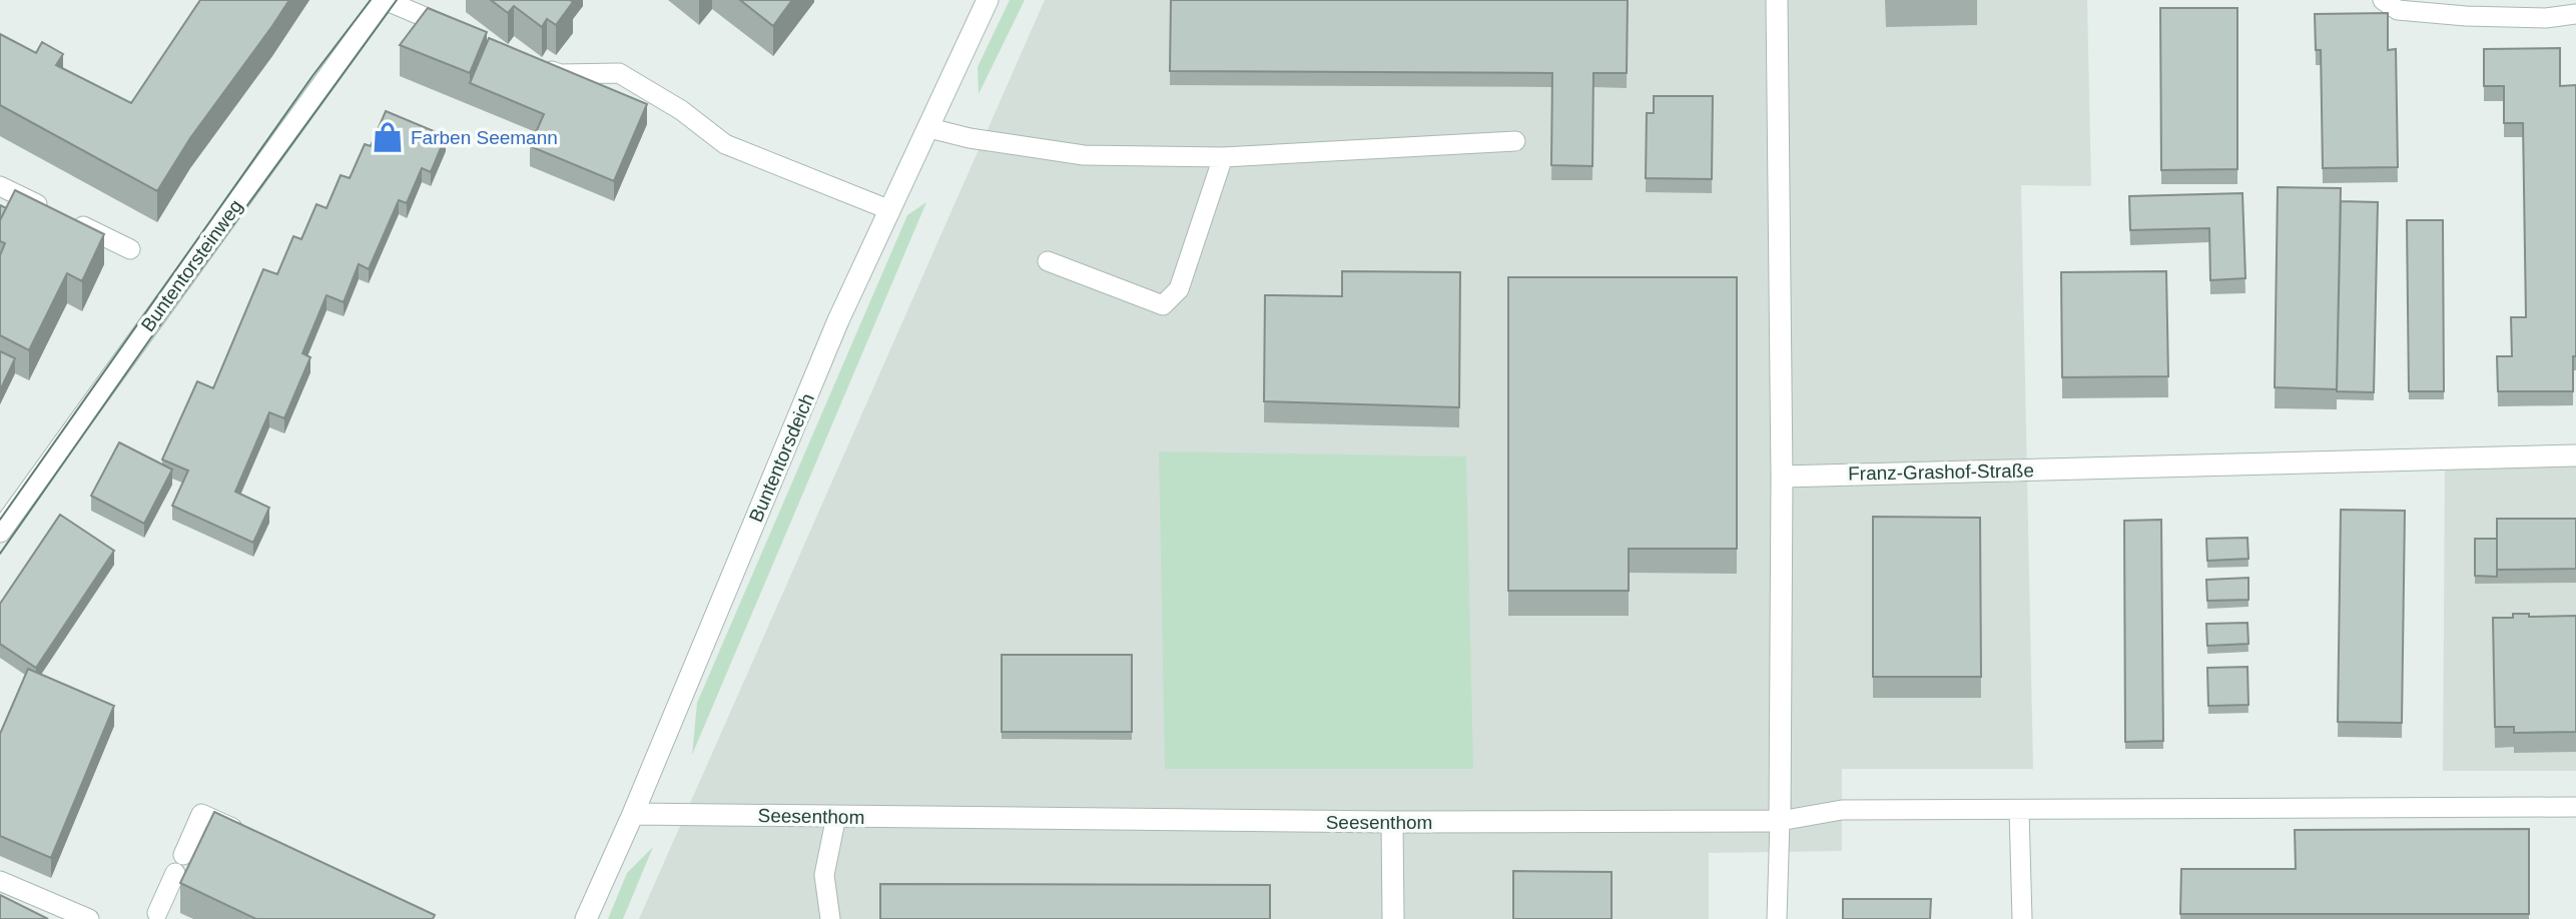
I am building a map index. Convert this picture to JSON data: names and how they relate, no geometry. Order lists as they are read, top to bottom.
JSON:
{
  "streets": {
    "street": [
      "Buntentorsteinweg",
      "Buntentorsdeich",
      "Franz-Grashof-Straße",
      "Seesenthom"
    ]
  },
  "crossings": [
    ["Buntentorsdeich", "Seesenthom"]
  ],
  "places": {
    "shop": ["Farben Seemann"]
  }
}
